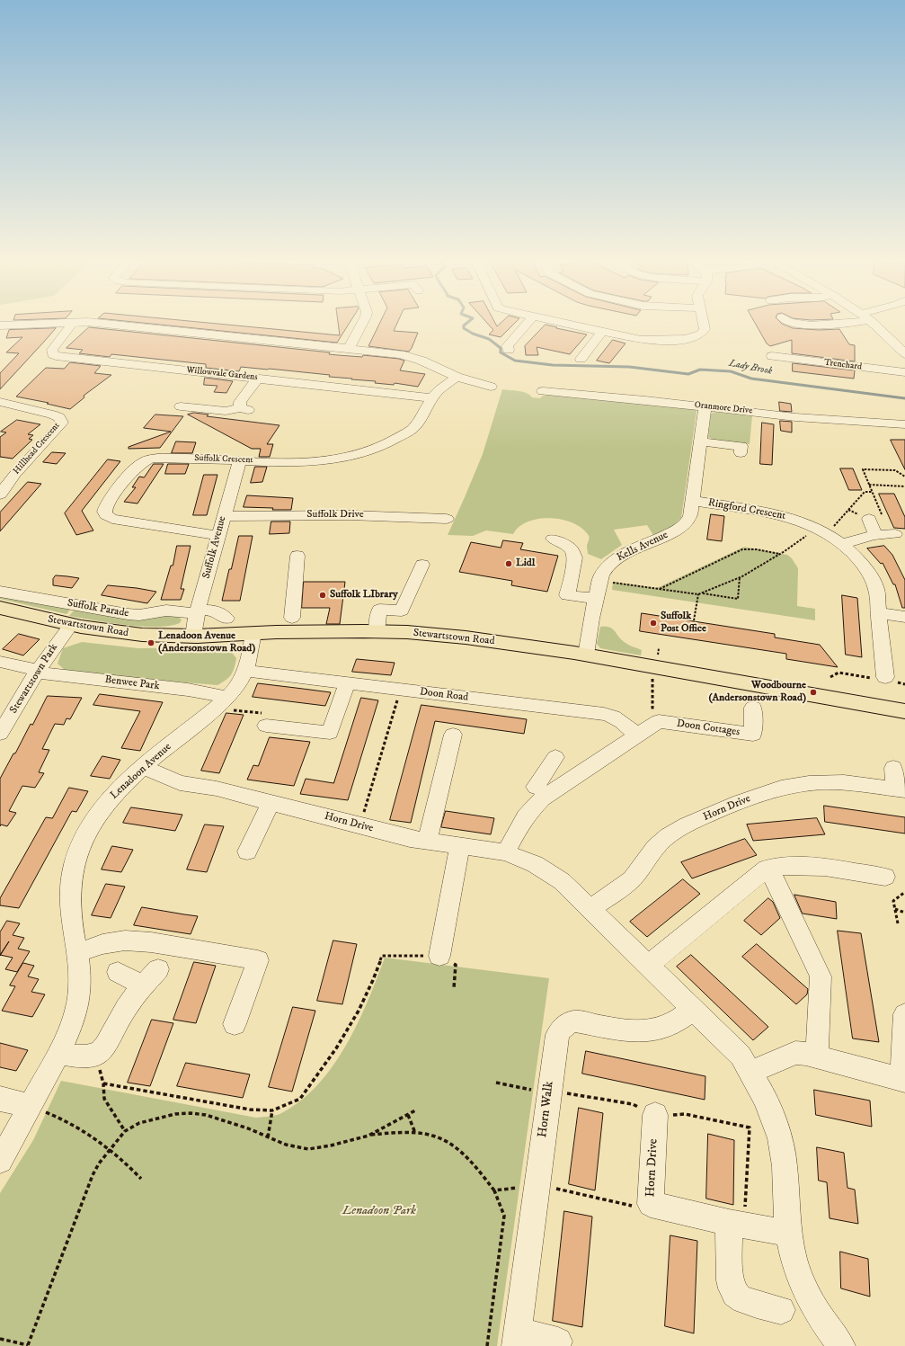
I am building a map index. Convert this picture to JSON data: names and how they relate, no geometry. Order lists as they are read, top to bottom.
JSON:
{
  "streets": {
    "main road": ["Stewartstown Road"],
    "street": [
      "Trenchard",
      "Willowvale Gardens",
      "Oranmore Drive",
      "Hillhead Crescent",
      "Suffolk Crescent",
      "Ringford Crescent",
      "Suffolk Drive",
      "Kells Avenue",
      "Suffolk Avenue",
      "Suffolk Parade",
      "Stewartstown Park",
      "Benwee Park",
      "Doon Road",
      "Doon Cottages",
      "Lenadoon Avenue",
      "Horn Drive",
      "Horn Walk"
    ]
  },
  "crossings": [
    ["Willowvale Gardens", "Suffolk Crescent"],
    ["Oranmore Drive", "Kells Avenue"],
    ["Suffolk Crescent", "Suffolk Avenue"],
    ["Ringford Crescent", "Kells Avenue"],
    ["Suffolk Drive", "Suffolk Avenue"],
    ["Kells Avenue", "Stewartstown Road"],
    ["Suffolk Avenue", "Suffolk Parade"],
    ["Suffolk Avenue", "Stewartstown Road"],
    ["Stewartstown Road", "Stewartstown Park"],
    ["Stewartstown Road", "Lenadoon Avenue"],
    ["Stewartstown Park", "Benwee Park"],
    ["Benwee Park", "Lenadoon Avenue"],
    ["Doon Road", "Lenadoon Avenue"],
    ["Lenadoon Avenue", "Horn Drive"],
    ["Horn Drive", "Horn Walk"]
  ],
  "water": ["Lady Brook"],
  "parks": ["Lenadoon Park"],
  "places": [
    "Lidl",
    "Suffolk LIbrary",
    "Suffolk Post Office",
    "Lenadoon Avenue (Andersonstown Road)",
    "Woodbourne (Andersonstown Road)"
  ]
}
